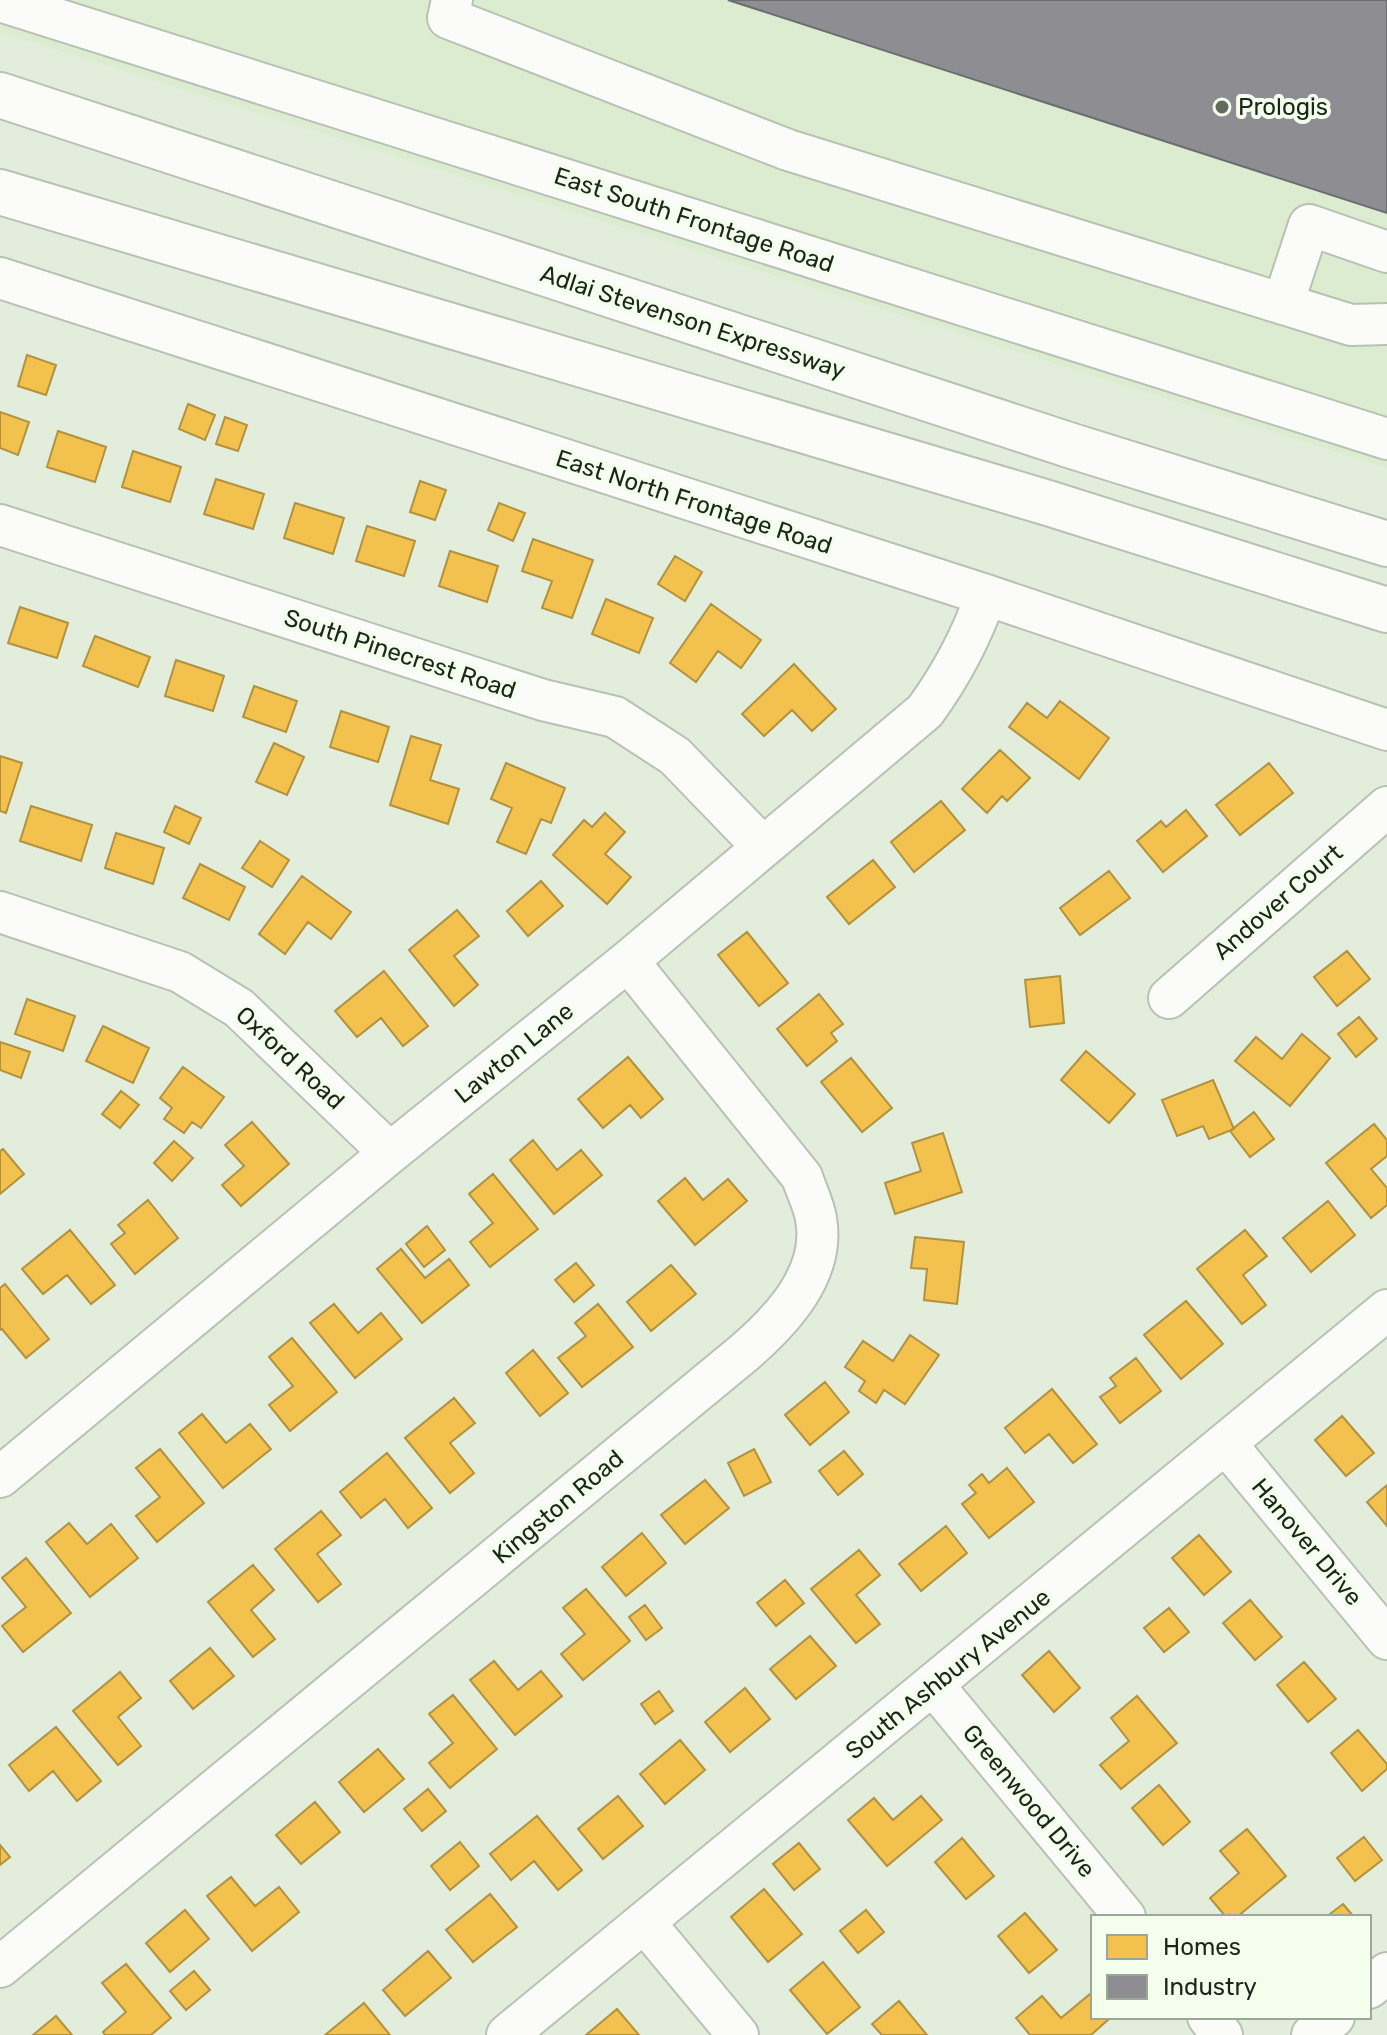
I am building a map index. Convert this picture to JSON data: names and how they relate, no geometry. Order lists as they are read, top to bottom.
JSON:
{
  "streets": {
    "highway": ["Adlai Stevenson Expressway"],
    "street": [
      "East South Frontage Road",
      "East North Frontage Road",
      "South Pinecrest Road",
      "Andover Court",
      "Lawton Lane",
      "Oxford Road",
      "Kingston Road",
      "Hanover Drive",
      "South Ashbury Avenue",
      "Greenwood Drive"
    ]
  },
  "crossings": [
    ["East North Frontage Road", "Lawton Lane"],
    ["South Pinecrest Road", "Lawton Lane"],
    ["Lawton Lane", "Oxford Road"],
    ["Lawton Lane", "Kingston Road"],
    ["Hanover Drive", "South Ashbury Avenue"],
    ["South Ashbury Avenue", "Greenwood Drive"]
  ],
  "places": ["Prologis"],
  "legend": ["Homes", "Industry"]
}
